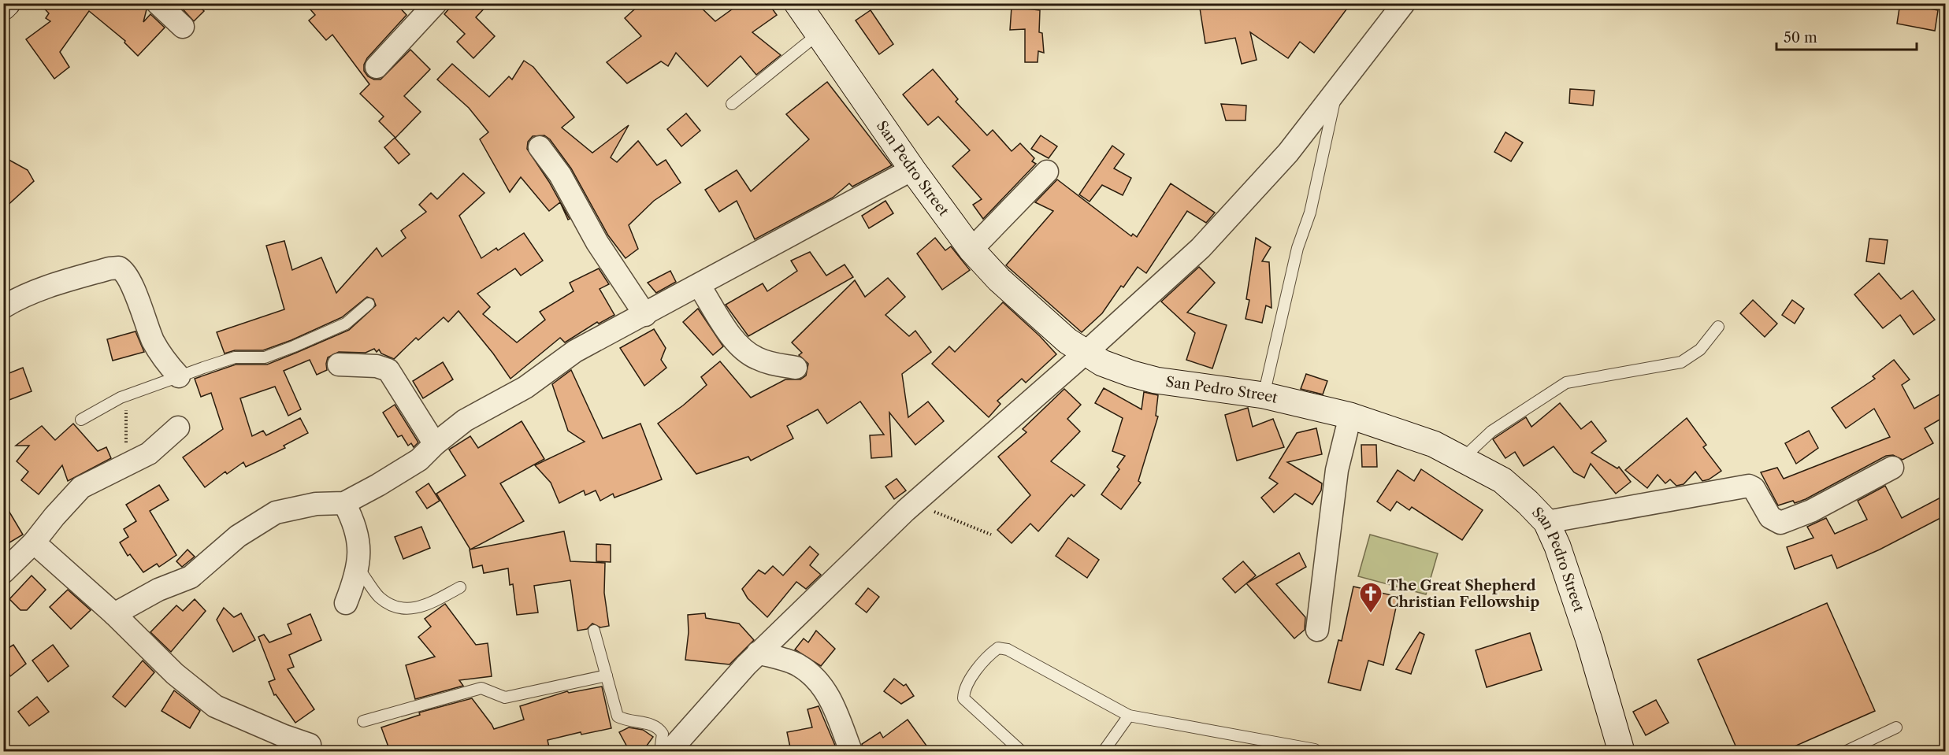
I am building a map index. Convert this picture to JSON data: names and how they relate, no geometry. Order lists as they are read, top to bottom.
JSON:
{
  "streets": {
    "street": ["San Pedro Street"]
  },
  "places": {
    "church": ["The Great Shepherd Christian Fellowship"]
  },
  "scale_bar": "50 m"
}
